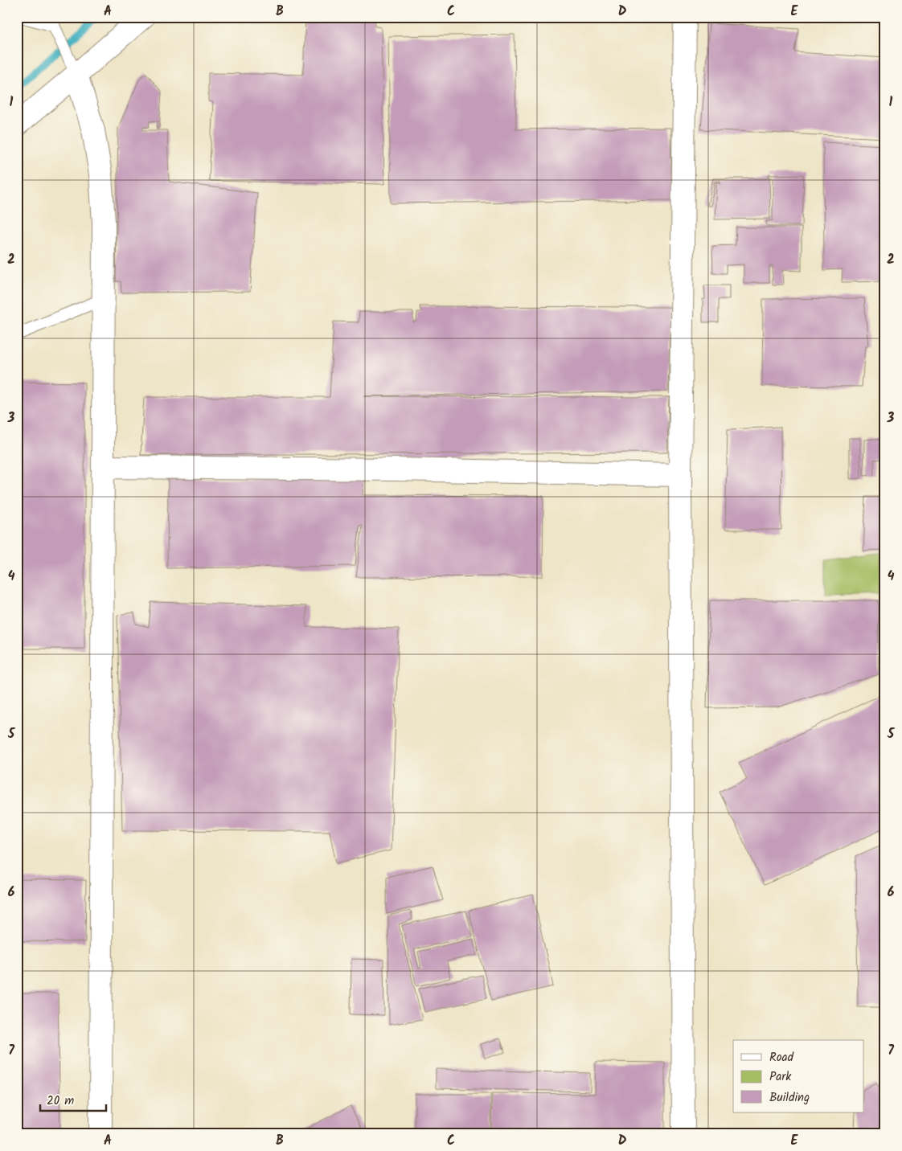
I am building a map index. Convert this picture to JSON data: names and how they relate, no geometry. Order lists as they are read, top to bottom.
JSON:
{
  "legend": ["Road", "Park", "Building"],
  "scale_bar": "20 m",
  "grid": {
    "columns": [
      "A",
      "B",
      "C",
      "D",
      "E"
    ],
    "rows": [
      "1",
      "2",
      "3",
      "4",
      "5",
      "6",
      "7"
    ]
  }
}
